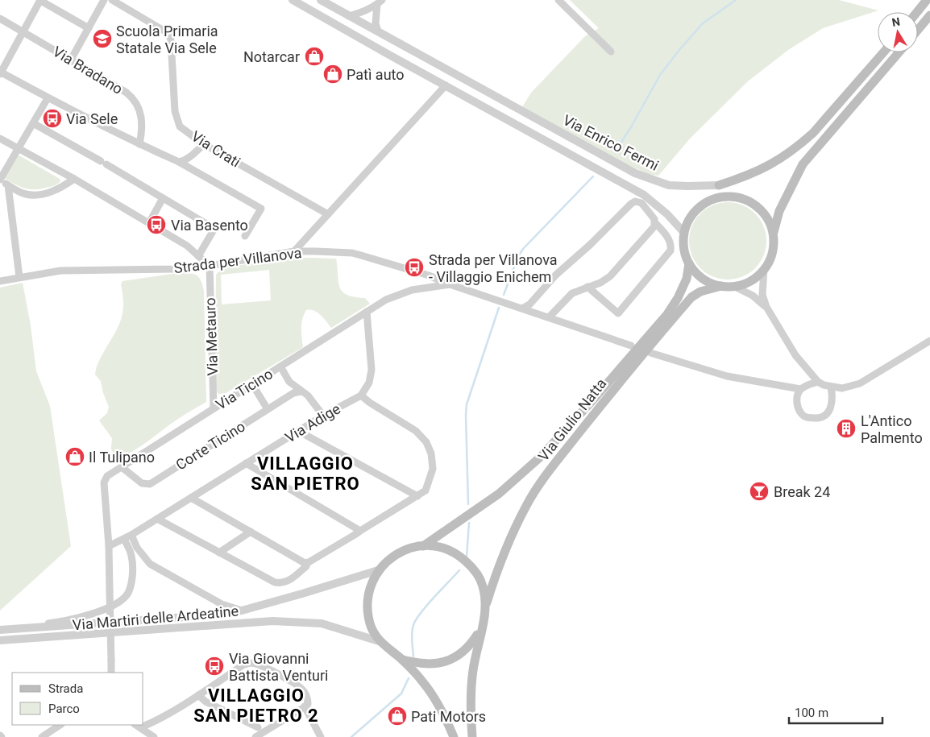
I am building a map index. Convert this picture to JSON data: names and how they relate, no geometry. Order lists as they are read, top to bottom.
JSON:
{
  "streets": {
    "main road": ["Via Enrico Fermi", "Via Giulio Natta"],
    "street": [
      "Via Bradano",
      "Via Crati",
      "Strada per Villanova",
      "Via Metauro",
      "Via Ticino",
      "Via Adige",
      "Corte Ticino",
      "Via Martiri delle Ardeatine"
    ]
  },
  "crossings": [
    ["Via Enrico Fermi", "Via Giulio Natta"],
    ["Strada per Villanova", "Via Metauro"],
    ["Strada per Villanova", "Via Ticino"],
    ["Via Metauro", "Via Ticino"],
    ["Via Ticino", "Via Adige"],
    ["Via Ticino", "Corte Ticino"],
    ["Via Giulio Natta", "Via Martiri delle Ardeatine"]
  ],
  "districts": ["VILLAGGIO SAN PIETRO", "VILLAGGIO SAN PIETRO 2"],
  "places": {
    "school or university": ["Scuola Primaria Statale Via Sele"],
    "shop": [
      "Notarcar",
      "Patì auto",
      "Il Tulipano",
      "Pati Motors"
    ],
    "bus stop": [
      "Via Sele",
      "Via Basento",
      "Strada per Villanova - Villaggio Enichem",
      "Via Giovanni Battista Venturi"
    ],
    "building": ["L'Antico Palmento"],
    "bar": ["Break 24"]
  },
  "legend": ["Strada", "Parco"],
  "scale_bar": "100 m",
  "north": "top"
}
